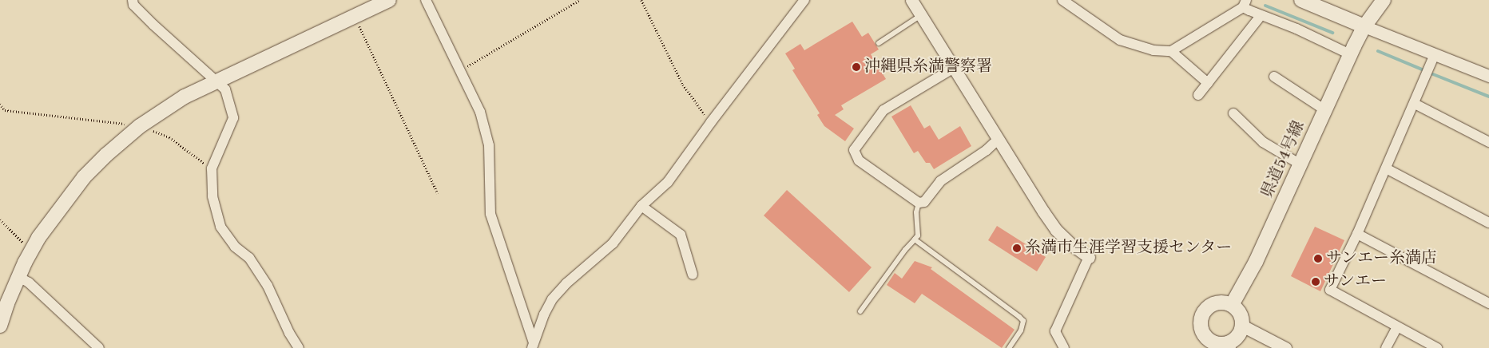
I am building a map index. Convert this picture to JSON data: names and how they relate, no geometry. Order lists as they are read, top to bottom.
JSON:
{
  "streets": {
    "main road": ["県道54号線"]
  },
  "places": [
    "沖縄県糸満警察署",
    "糸満市生涯学習支援センター",
    "サンエー糸満店",
    "サンエー"
  ]
}
